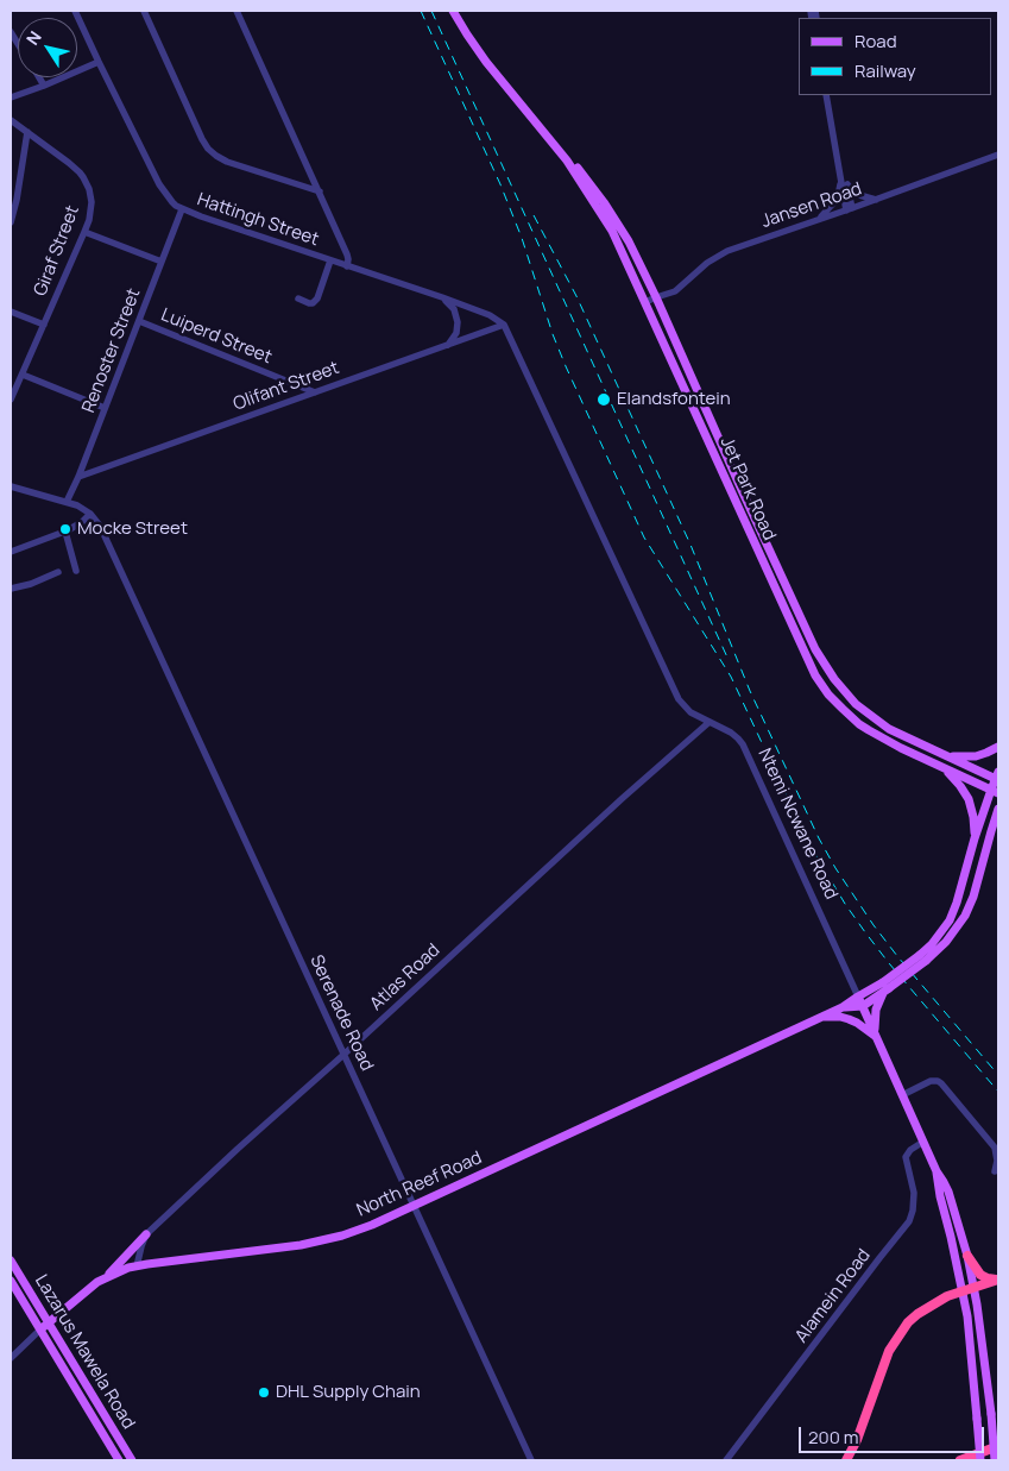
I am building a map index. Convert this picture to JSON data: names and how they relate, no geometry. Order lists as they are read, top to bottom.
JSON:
{
  "streets": {
    "main road": [
      "Jet Park Road",
      "Ntemi Ncwane Road",
      "North Reef Road",
      "Lazarus Mawela Road"
    ],
    "street": [
      "Jansen Road",
      "Hattingh Street",
      "Giraf Street",
      "Luiperd Street",
      "Renoster Street",
      "Olifant Street",
      "Atlas Road",
      "Serenade Road",
      "Alamein Road"
    ]
  },
  "crossings": [
    ["Jansen Road", "Jet Park Road"],
    ["Hattingh Street", "Renoster Street"],
    ["Hattingh Street", "Olifant Street"],
    ["Hattingh Street", "Ntemi Ncwane Road"],
    ["Luiperd Street", "Renoster Street"],
    ["Luiperd Street", "Olifant Street"],
    ["Renoster Street", "Olifant Street"],
    ["Olifant Street", "Ntemi Ncwane Road"],
    ["Jet Park Road", "North Reef Road"],
    ["Ntemi Ncwane Road", "Atlas Road"],
    ["Ntemi Ncwane Road", "North Reef Road"],
    ["Ntemi Ncwane Road", "Alamein Road"],
    ["Atlas Road", "Serenade Road"],
    ["Atlas Road", "North Reef Road"],
    ["Serenade Road", "North Reef Road"],
    ["North Reef Road", "Lazarus Mawela Road"]
  ],
  "places": ["Elandsfontein", "Mocke Street", "DHL Supply Chain"],
  "legend": ["Road", "Railway"],
  "scale_bar": "200 m",
  "north": "top left"
}
